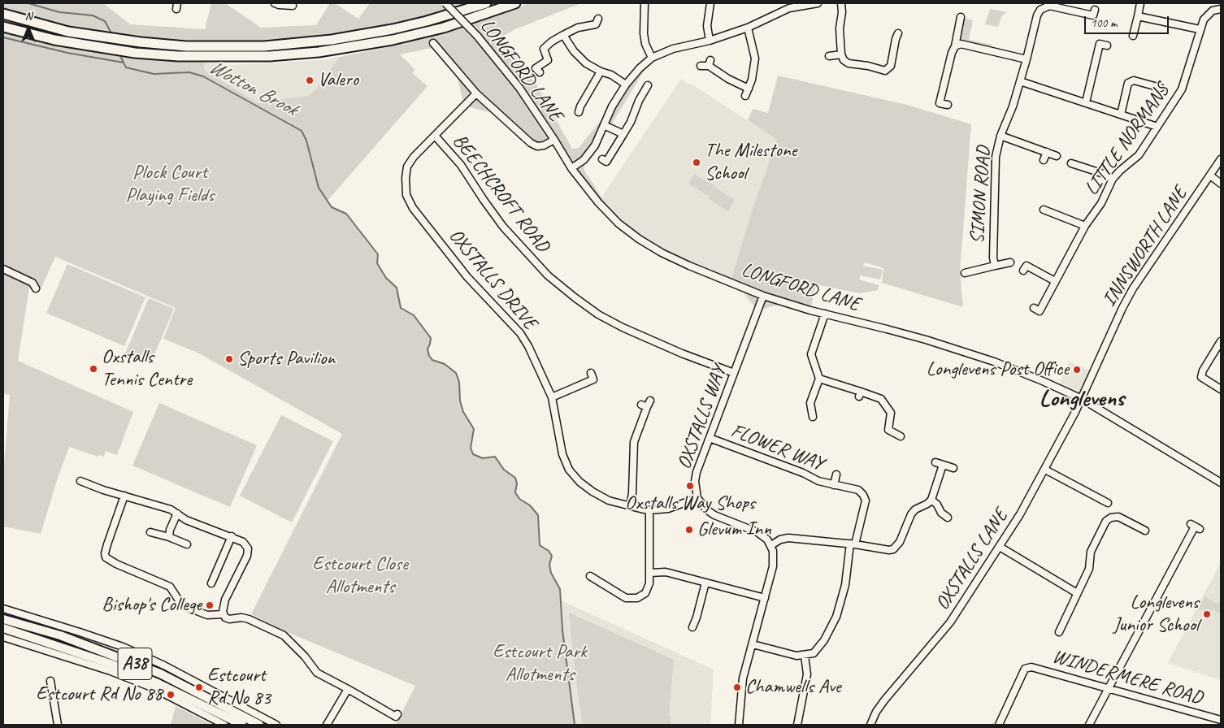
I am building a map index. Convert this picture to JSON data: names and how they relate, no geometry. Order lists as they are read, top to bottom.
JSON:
{
  "streets": {
    "main road": ["A38"],
    "street": [
      "LONGFORD LANE",
      "LITTLE NORMANS",
      "BEECHCROFT ROAD",
      "SIMON ROAD",
      "INNSWORTH LANE",
      "OXSTALLS DRIVE",
      "OXSTALLS WAY",
      "FLOWER WAY",
      "OXSTALLS LANE",
      "WINDERMERE ROAD"
    ]
  },
  "crossings": [
    ["LONGFORD LANE", "INNSWORTH LANE"],
    ["LONGFORD LANE", "OXSTALLS DRIVE"],
    ["LONGFORD LANE", "OXSTALLS WAY"],
    ["LONGFORD LANE", "OXSTALLS LANE"],
    ["BEECHCROFT ROAD", "OXSTALLS DRIVE"],
    ["BEECHCROFT ROAD", "OXSTALLS WAY"],
    ["INNSWORTH LANE", "OXSTALLS LANE"],
    ["OXSTALLS DRIVE", "OXSTALLS WAY"],
    ["OXSTALLS WAY", "FLOWER WAY"]
  ],
  "districts": ["Longlevens"],
  "water": ["Wotton Brook"],
  "parks": ["Plock Court Playing Fields", "Estcourt Close Allotments", "Estcourt Park Allotments"],
  "places": [
    "Valero",
    "The Milestone School",
    "Sports Pavilion",
    "Oxstalls Tennis Centre",
    "Longlevens Post Office",
    "Oxstalls Way Shops",
    "Glevum Inn",
    "Bishop's College",
    "Longlevens Junior School",
    "Estcourt Rd No 83",
    "Chamwells Ave",
    "Estcourt Rd No 88"
  ],
  "scale_bar": "100 m",
  "north": "top"
}
